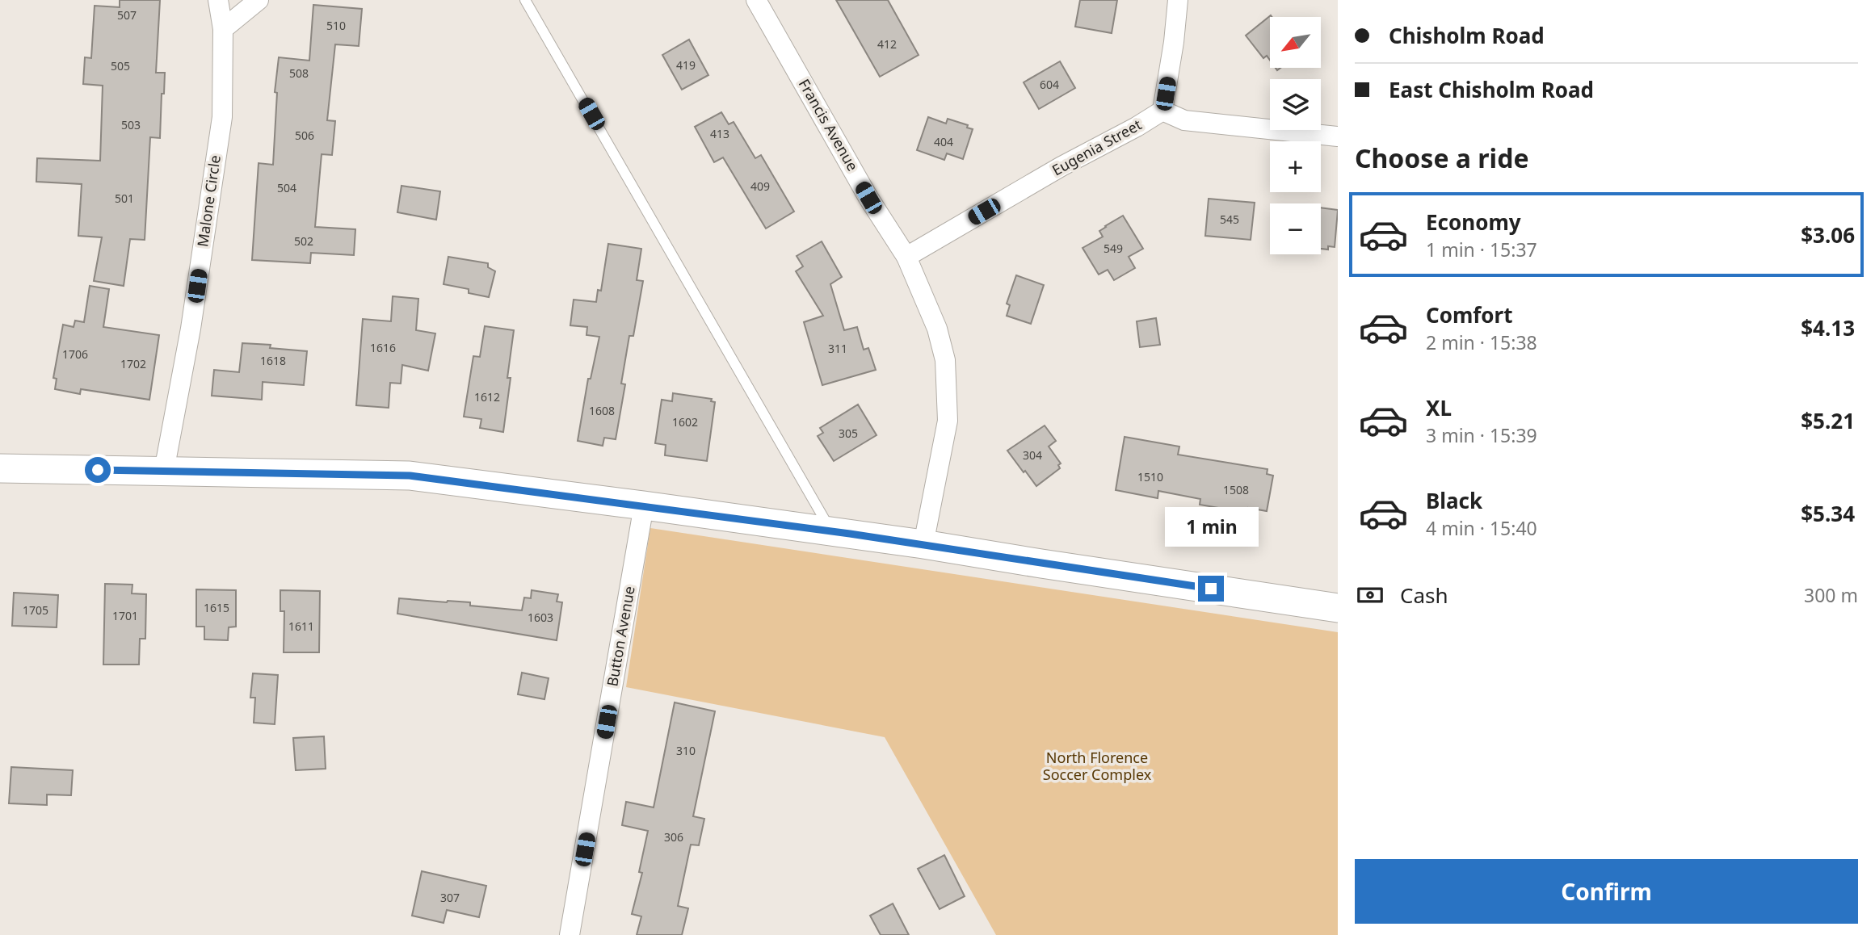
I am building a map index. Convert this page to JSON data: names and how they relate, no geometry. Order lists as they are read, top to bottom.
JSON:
{
  "streets": {
    "street": [
      "Francis Avenue",
      "Eugenia Street",
      "Malone Circle",
      "Button Avenue"
    ]
  },
  "crossings": [
    ["Francis Avenue", "Eugenia Street"]
  ],
  "parks": ["North Florence Soccer Complex"],
  "house_numbers": [
    "507",
    "510",
    "412",
    "419",
    "505",
    "508",
    "604",
    "503",
    "413",
    "506",
    "404",
    "409",
    "504",
    "501",
    "545",
    "502",
    "549",
    "1616",
    "311",
    "1706",
    "1618",
    "1702",
    "1612",
    "1608",
    "1602",
    "305",
    "304",
    "1510",
    "1508",
    "1615",
    "1705",
    "1701",
    "1603",
    "1611",
    "310",
    "306",
    "307"
  ],
  "north": "bottom left",
  "page": {
    "banner": ["Chisholm Road", "East Chisholm Road"],
    "map_buttons": ["+", "−"],
    "heading": "Choose a ride",
    "list": [
      {
        "name": "Economy",
        "note": "1 min · 15:37",
        "value": "$3.06"
      },
      {
        "name": "Comfort",
        "note": "2 min · 15:38",
        "value": "$4.13"
      },
      {
        "name": "XL",
        "note": "3 min · 15:39",
        "value": "$5.21"
      },
      {
        "name": "Black",
        "note": "4 min · 15:40",
        "value": "$5.34"
      }
    ],
    "bubble": "1 min",
    "pay": ["Cash", "300 m"],
    "buttons": "Confirm"
  }
}
